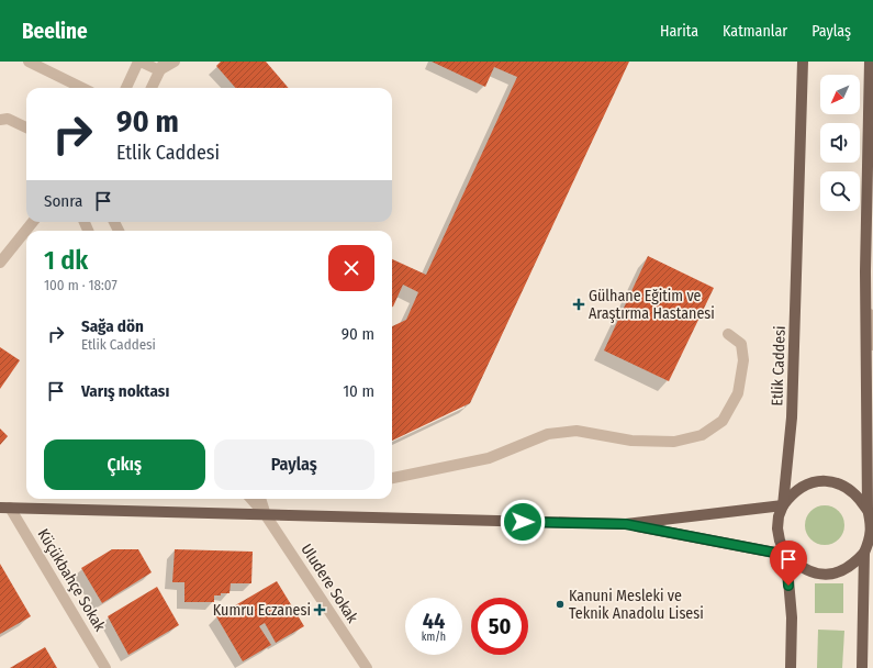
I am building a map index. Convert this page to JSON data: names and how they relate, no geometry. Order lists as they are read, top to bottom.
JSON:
{
  "streets": {
    "main road": ["Etlik Caddesi"],
    "street": ["Küçükbahçe Sokak", "Uludere Sokak"]
  },
  "places": {
    "health": ["Gülhane Eğitim ve Araştırma Hastanesi", "Kumru Eczanesi"],
    "other": ["Kanuni Mesleki ve Teknik Anadolu Lisesi"]
  },
  "north": "bottom left",
  "page": {
    "header": "Beeline",
    "nav": ["Harita", "Katmanlar", "Paylaş"],
    "turn": ["90 m", "Etlik Caddesi"],
    "then": "Sonra",
    "heading": ["1 dk", "100 m · 18:07"],
    "list": [
      {
        "name": "Sağa dön",
        "note": "Etlik Caddesi",
        "value": "90 m"
      },
      {
        "name": "Varış noktası",
        "value": "10 m"
      }
    ],
    "buttons": ["Çıkış", "Paylaş"],
    "speed": "44 km/h",
    "limit": "50"
  }
}
